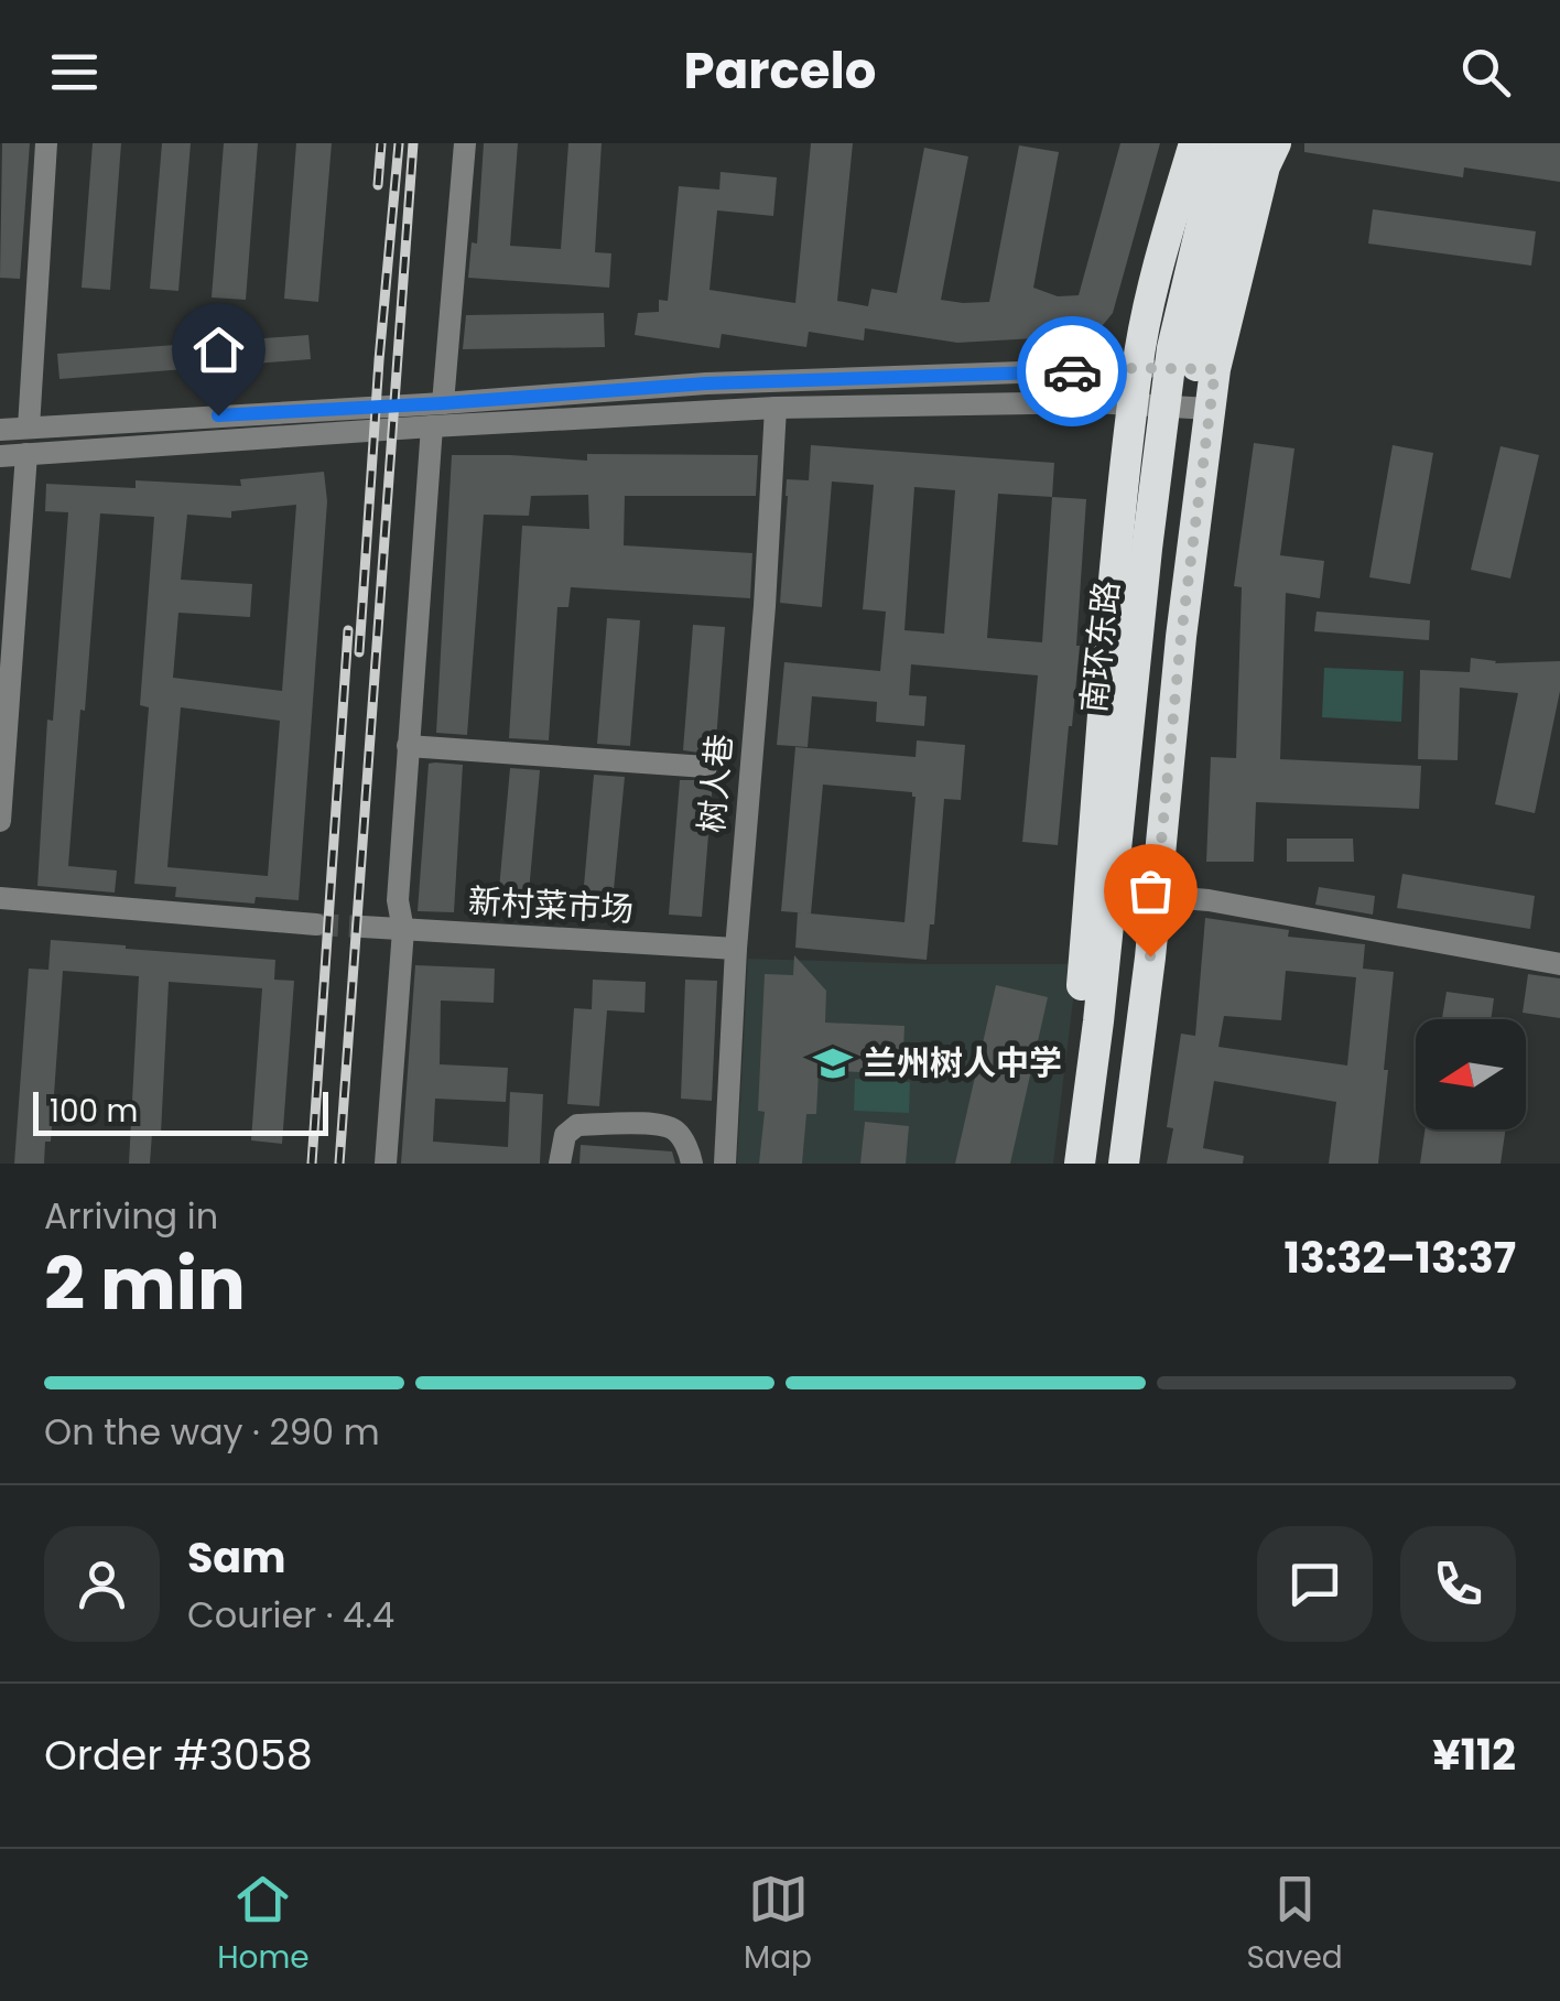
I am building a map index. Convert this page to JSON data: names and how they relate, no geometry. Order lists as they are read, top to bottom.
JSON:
{
  "streets": {
    "highway": ["南环东路"],
    "street": ["树人巷", "新村菜市场"]
  },
  "crossings": [
    ["树人巷", "新村菜市场"]
  ],
  "places": {
    "school or university": ["兰州树人中学"]
  },
  "scale_bar": "100 m",
  "north": "left",
  "page": {
    "header": "Parcelo",
    "scale": "100 m",
    "heading": ["2 min", "Arriving in", "13:32–13:37"],
    "panel": [
      "Sam",
      "Courier · 4.4",
      "Order #3058",
      "¥112"
    ],
    "bar": "On the way · 290 m",
    "tabs": ["Home", "Map", "Saved"]
  }
}
